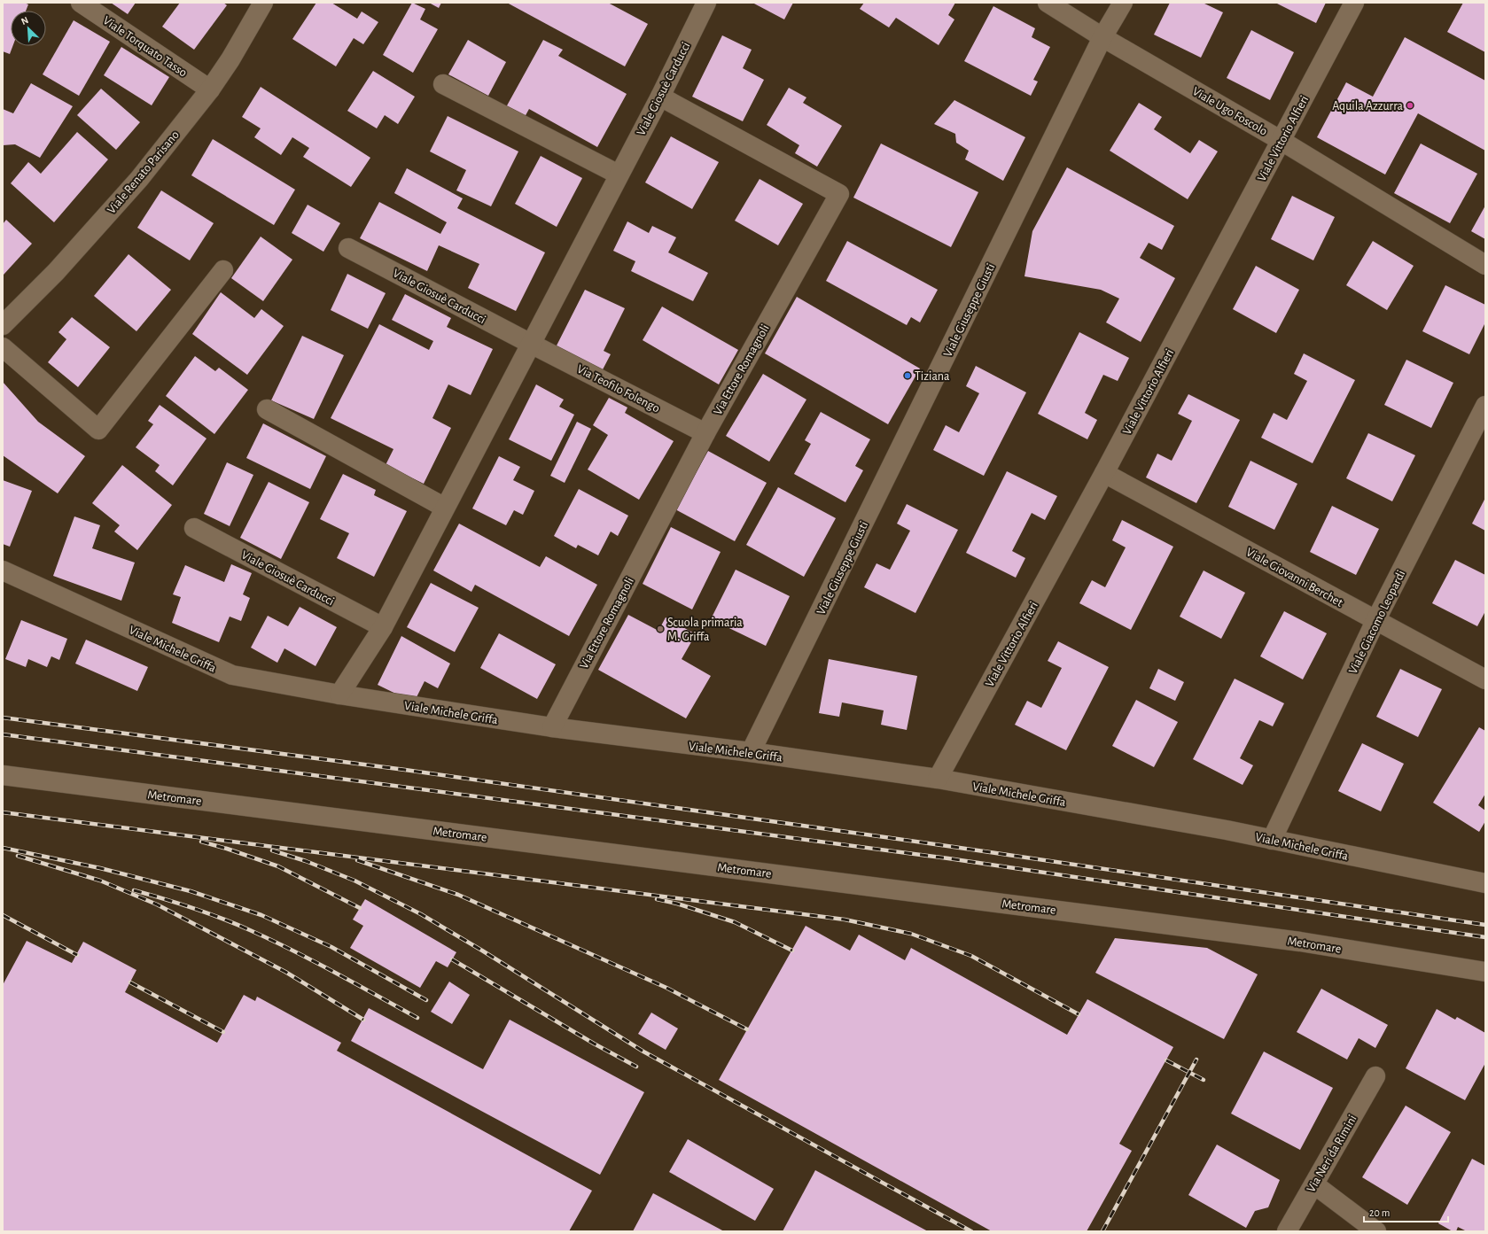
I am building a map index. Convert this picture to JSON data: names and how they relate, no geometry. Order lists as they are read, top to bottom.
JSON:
{
  "streets": {
    "street": [
      "Viale Torquato Tasso",
      "Viale Giosuè Carducci",
      "Viale Ugo Foscolo",
      "Viale Vittorio Alfieri",
      "Viale Renato Parisano",
      "Viale Giuseppe Giusti",
      "Via Ettore Romagnoli",
      "Via Teofilo Folengo",
      "Viale Giovanni Berchet",
      "Viale Giacomo Leopardi",
      "Viale Michele Griffa",
      "Metromare",
      "Via Neri da Rimini"
    ]
  },
  "crossings": [
    ["Viale Torquato Tasso", "Viale Renato Parisano"],
    ["Viale Giosuè Carducci", "Via Ettore Romagnoli"],
    ["Viale Giosuè Carducci", "Via Teofilo Folengo"],
    ["Viale Giosuè Carducci", "Viale Michele Griffa"],
    ["Viale Ugo Foscolo", "Viale Vittorio Alfieri"],
    ["Viale Ugo Foscolo", "Viale Giuseppe Giusti"],
    ["Viale Vittorio Alfieri", "Viale Giovanni Berchet"],
    ["Viale Vittorio Alfieri", "Viale Michele Griffa"],
    ["Viale Giuseppe Giusti", "Viale Michele Griffa"],
    ["Via Ettore Romagnoli", "Via Teofilo Folengo"],
    ["Via Ettore Romagnoli", "Viale Michele Griffa"],
    ["Viale Giovanni Berchet", "Viale Giacomo Leopardi"],
    ["Viale Giacomo Leopardi", "Viale Michele Griffa"]
  ],
  "places": ["Aquila Azzurra", "Tiziana", "Scuola primaria M. Griffa"],
  "scale_bar": "20 m",
  "north": "top left"
}
